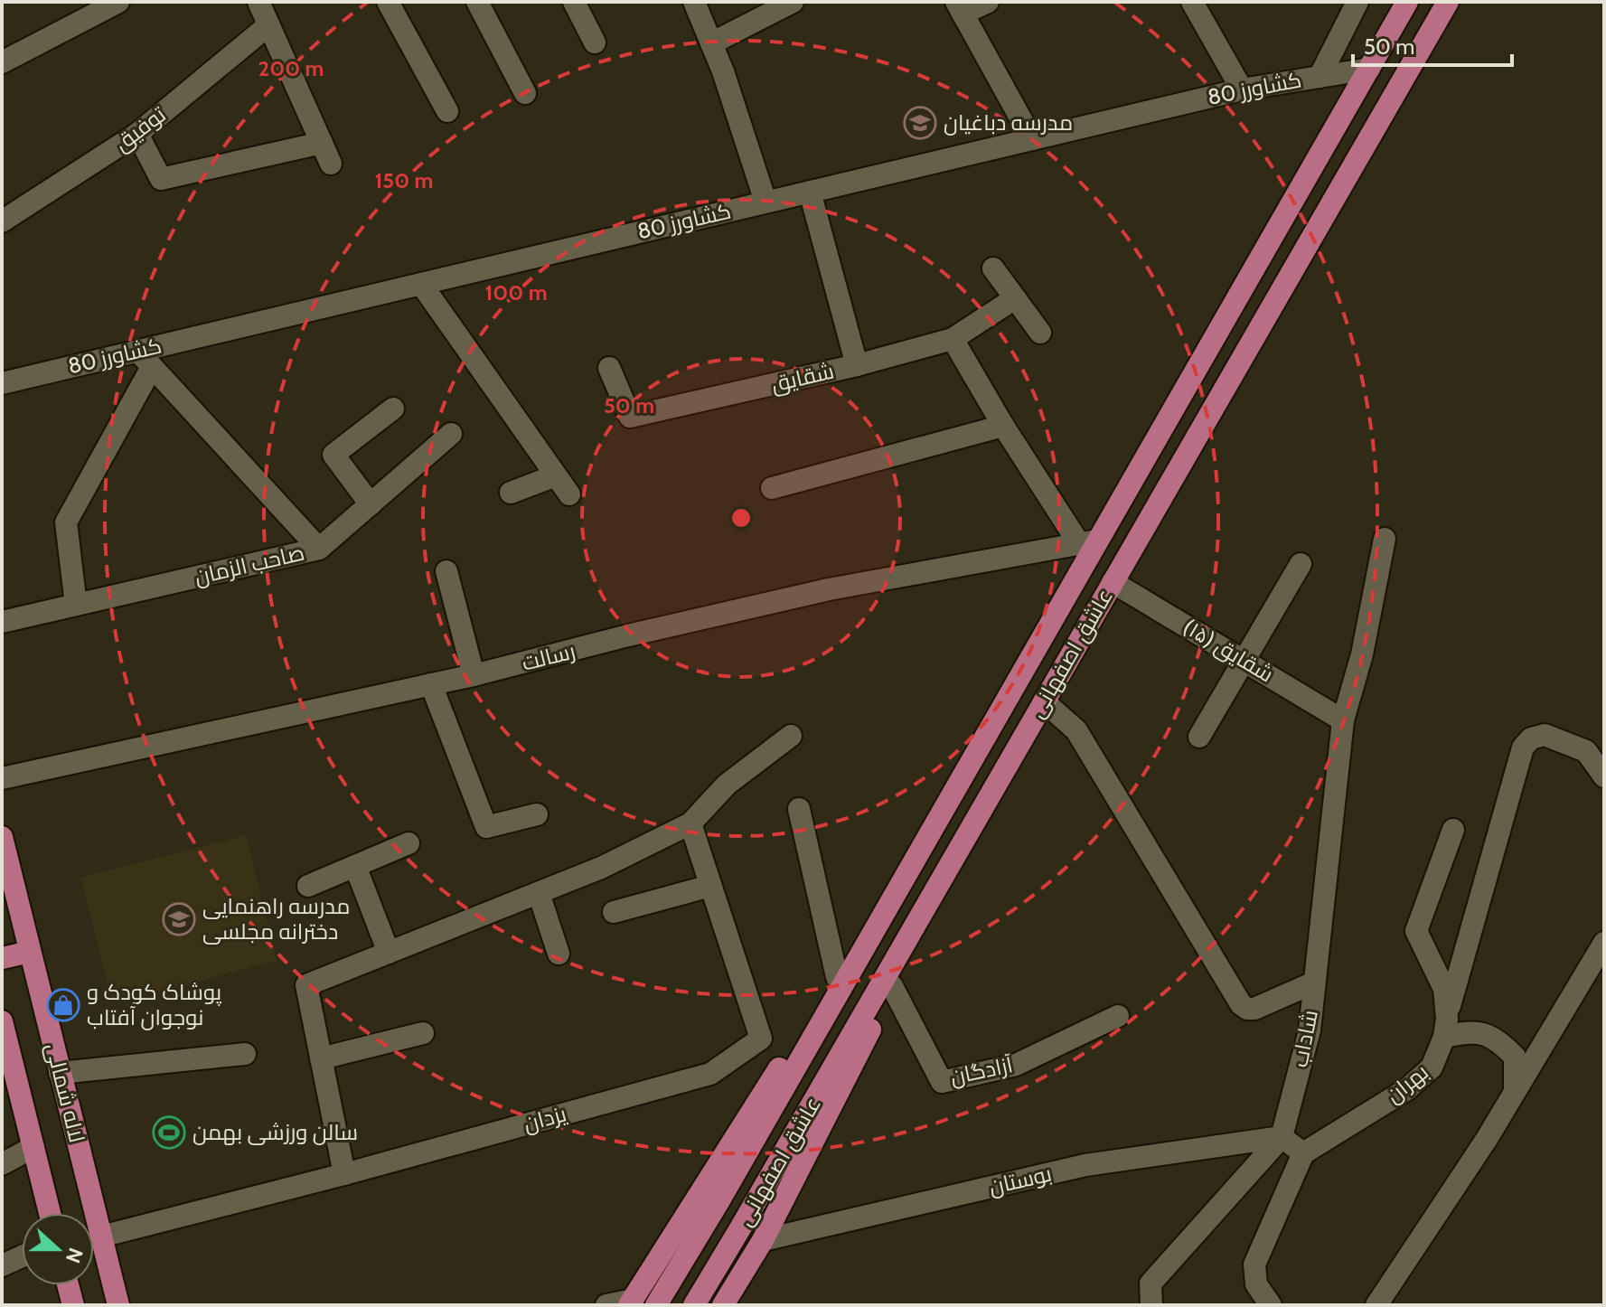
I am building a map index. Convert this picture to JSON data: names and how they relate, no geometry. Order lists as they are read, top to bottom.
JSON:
{
  "streets": {
    "main road": ["عاشق اصفهانی", "لاله شمالی"],
    "street": [
      "کشاورز 80",
      "توفیق",
      "شقایق",
      "صاحب الزمان",
      "شقایق (۱۵)",
      "رسالت",
      "شاداب",
      "آزادگان",
      "بهران",
      "یزدان",
      "بوستان"
    ]
  },
  "crossings": [
    ["کشاورز 80", "صاحب الزمان"],
    ["کشاورز 80", "عاشق اصفهانی"],
    ["شقایق (۱۵)", "عاشق اصفهانی"],
    ["شقایق (۱۵)", "شاداب"],
    ["عاشق اصفهانی", "رسالت"],
    ["شاداب", "بوستان"],
    ["لاله شمالی", "یزدان"]
  ],
  "places": {
    "school or university": ["مدرسه دباغیان", "مدرسه راهنمایی دخترانه مجلسی"],
    "shop": ["پوشاک کودک و نوجوان آفتاب"],
    "sports": ["سالن ورزشی بهمن"]
  },
  "scale_bar": "50 m",
  "north": "right",
  "rings": [
    "200 m",
    "150 m",
    "100 m",
    "50 m"
  ]
}
